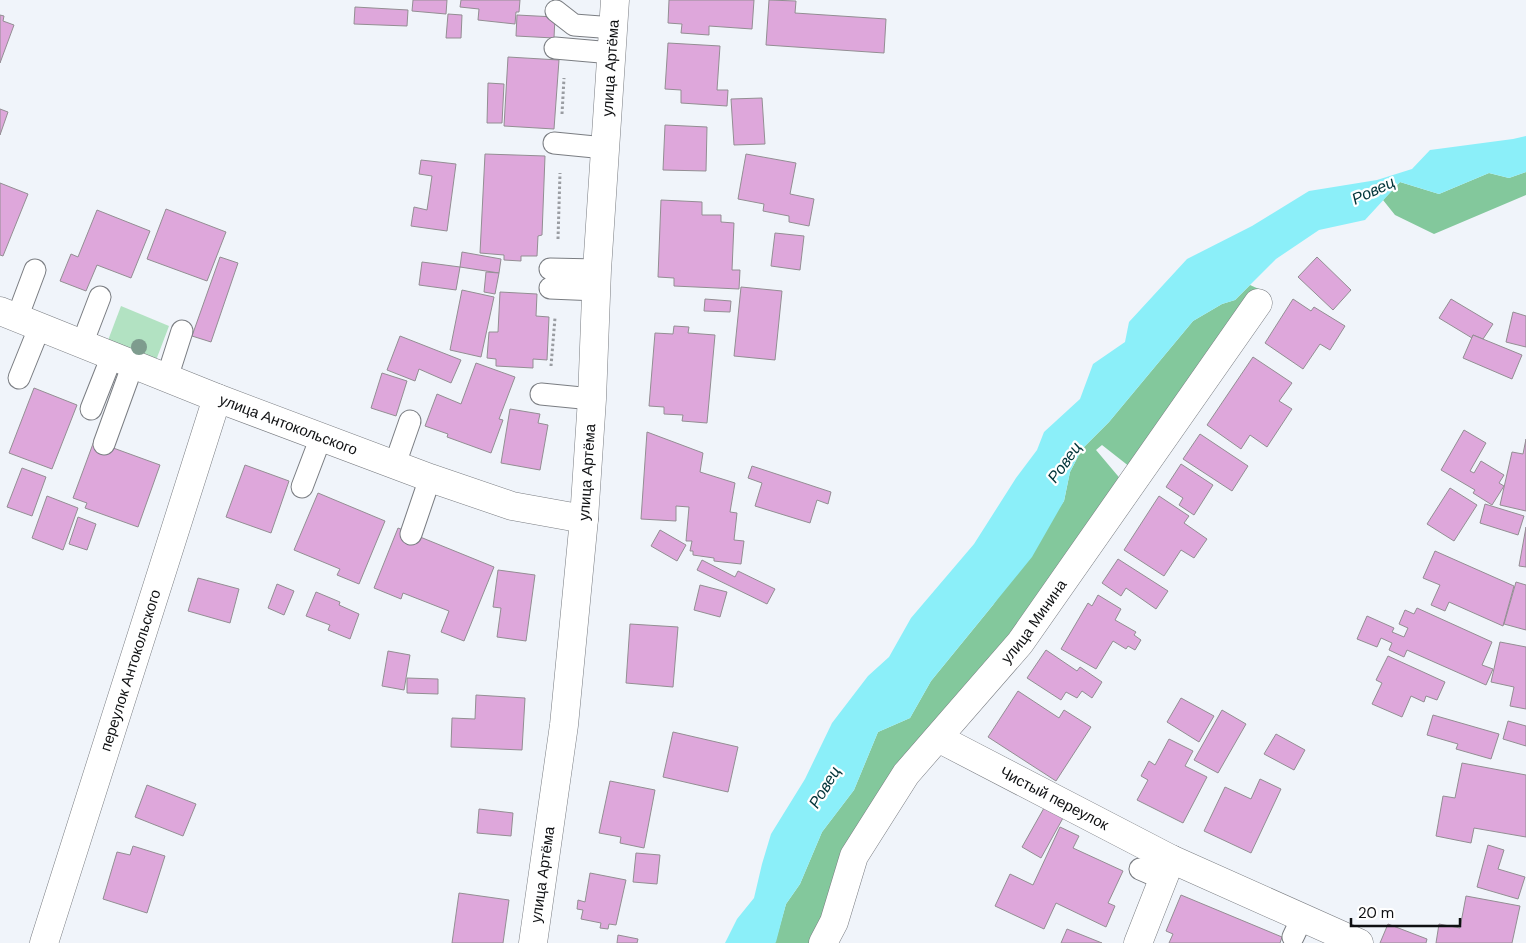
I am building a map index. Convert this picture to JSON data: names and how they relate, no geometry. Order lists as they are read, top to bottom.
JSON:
{
  "streets": {
    "street": [
      "улица Артёма",
      "улица Антокольского",
      "улица Минина",
      "переулок Антокольского",
      "Чистый переулок"
    ]
  },
  "crossings": [
    ["улица Артёма", "улица Антокольского"],
    ["улица Антокольского", "переулок Антокольского"],
    ["улица Минина", "Чистый переулок"]
  ],
  "water": ["Ровец"],
  "scale_bar": "20 m"
}
